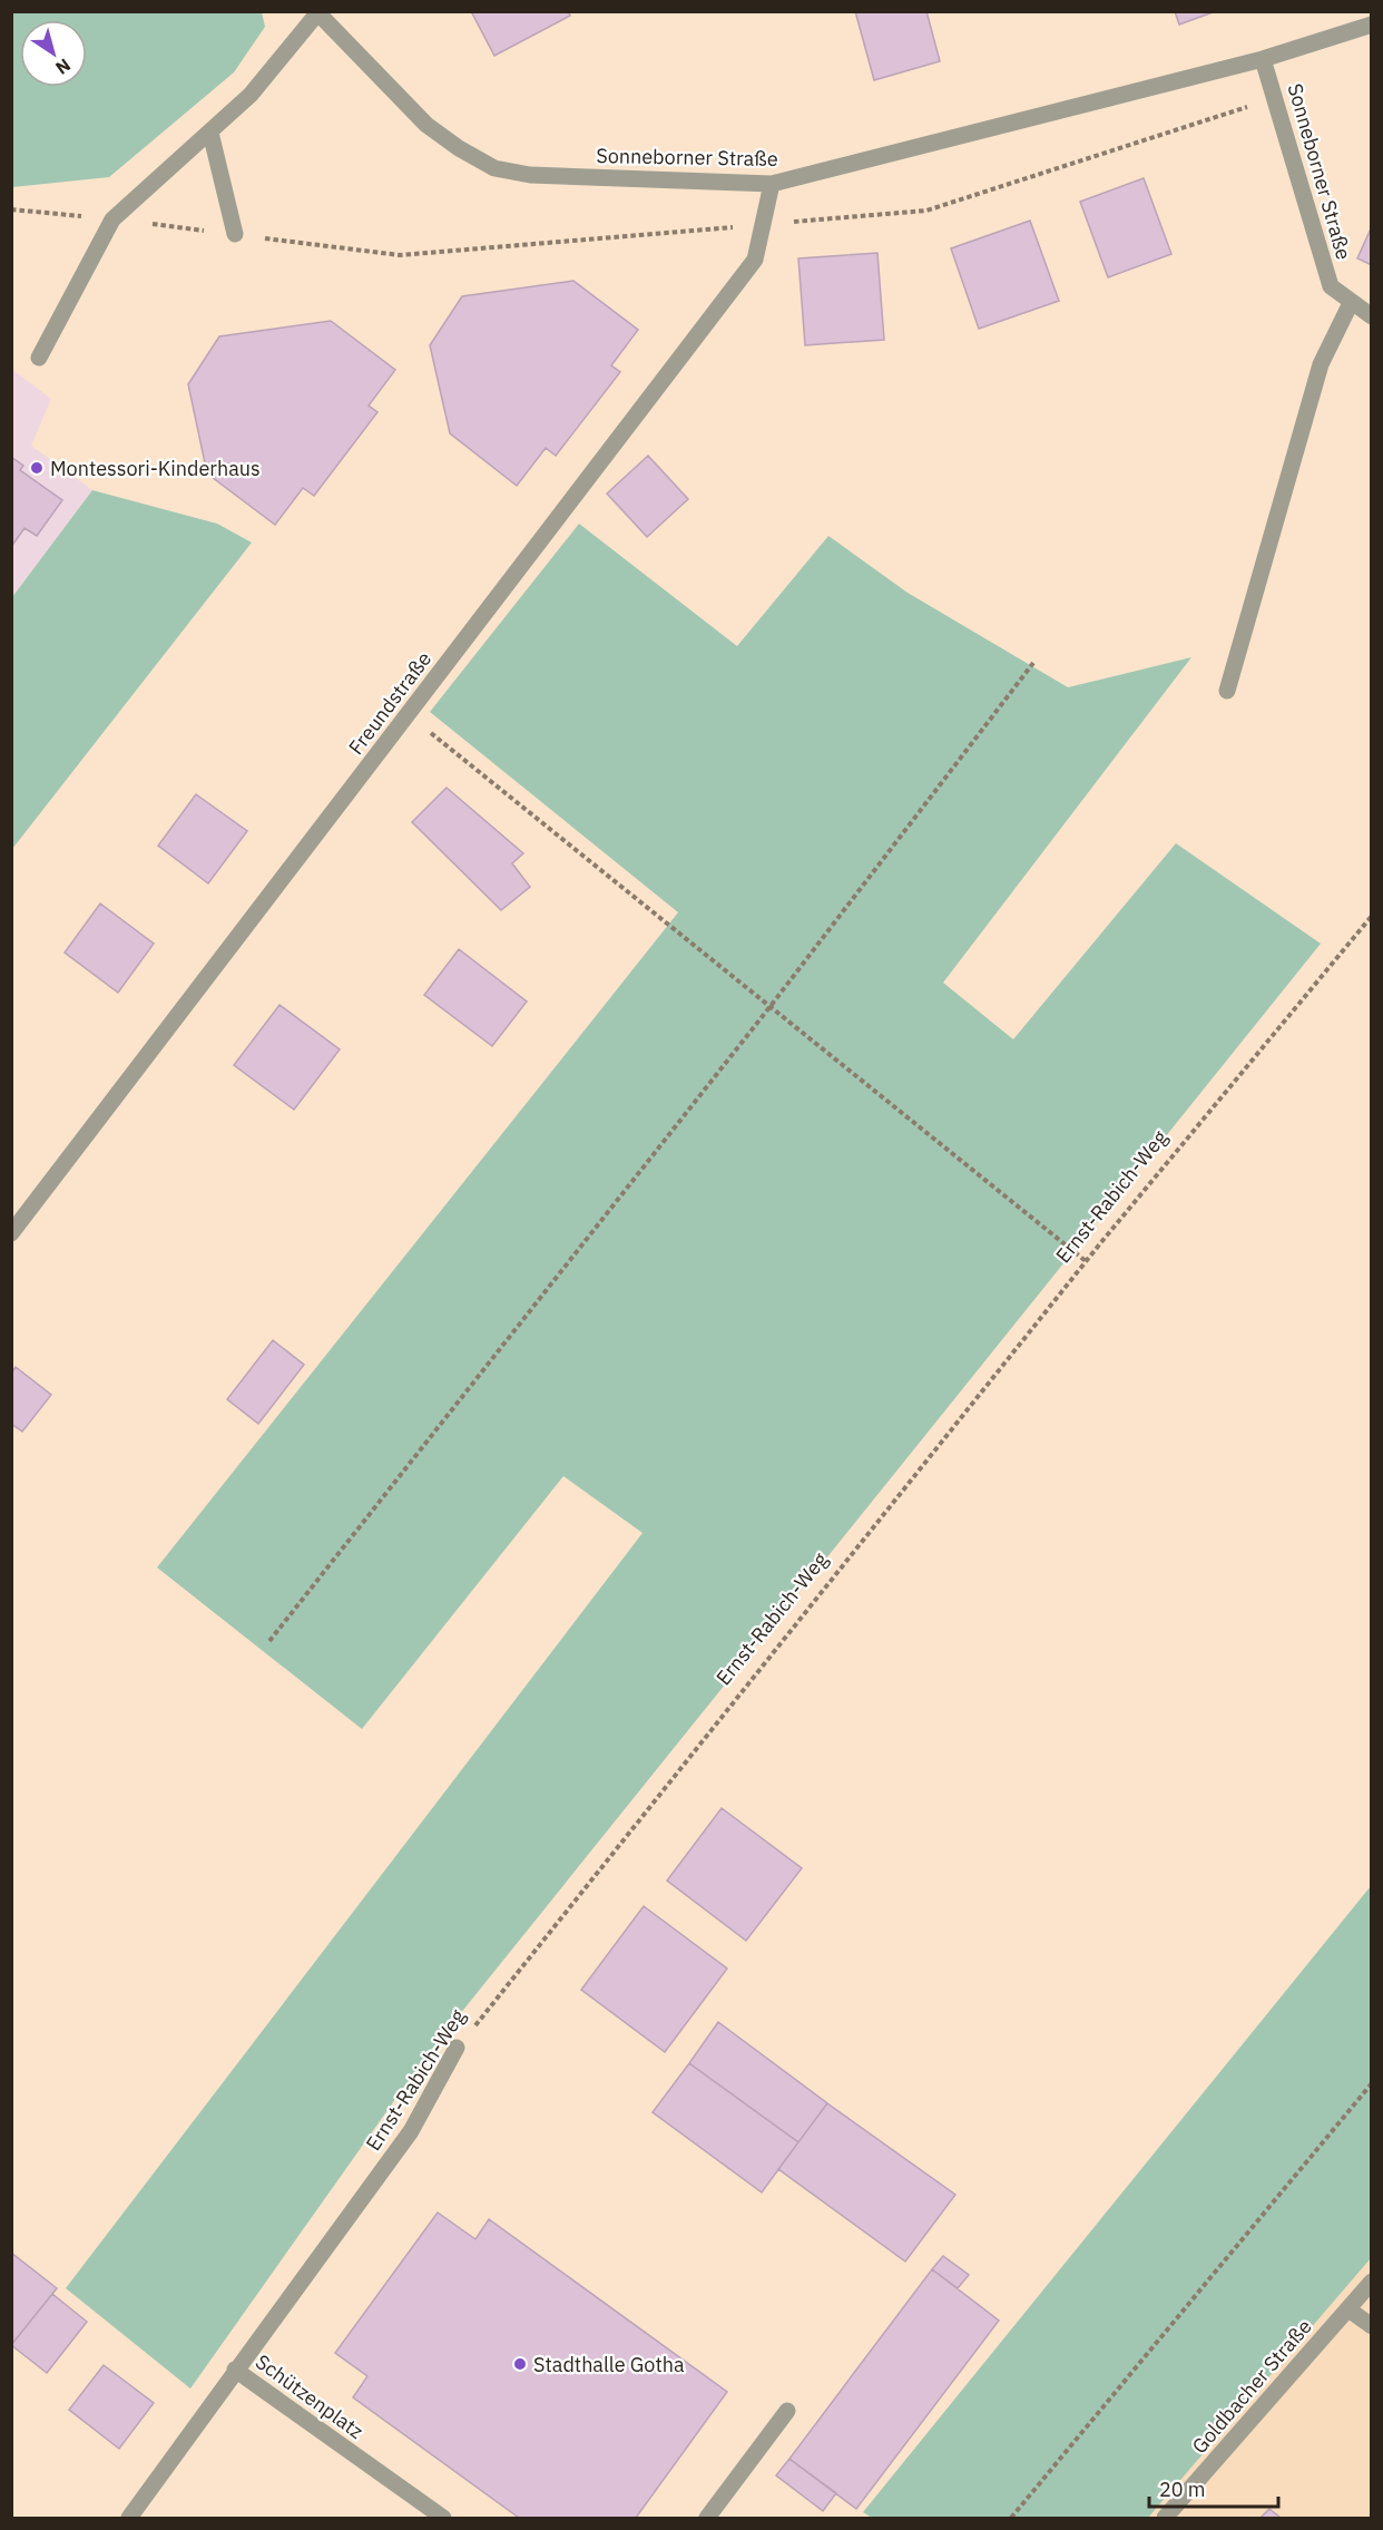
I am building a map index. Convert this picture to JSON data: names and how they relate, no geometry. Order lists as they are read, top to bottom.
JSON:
{
  "streets": {
    "street": [
      "Sonneborner Straße",
      "Freundstraße",
      "Ernst-Rabich-Weg",
      "Goldbacher Straße",
      "Schützenplatz"
    ]
  },
  "crossings": [
    ["Sonneborner Straße", "Freundstraße"],
    ["Ernst-Rabich-Weg", "Schützenplatz"]
  ],
  "places": ["Montessori-Kinderhaus", "Stadthalle Gotha"],
  "scale_bar": "20 m",
  "north": "bottom right"
}
